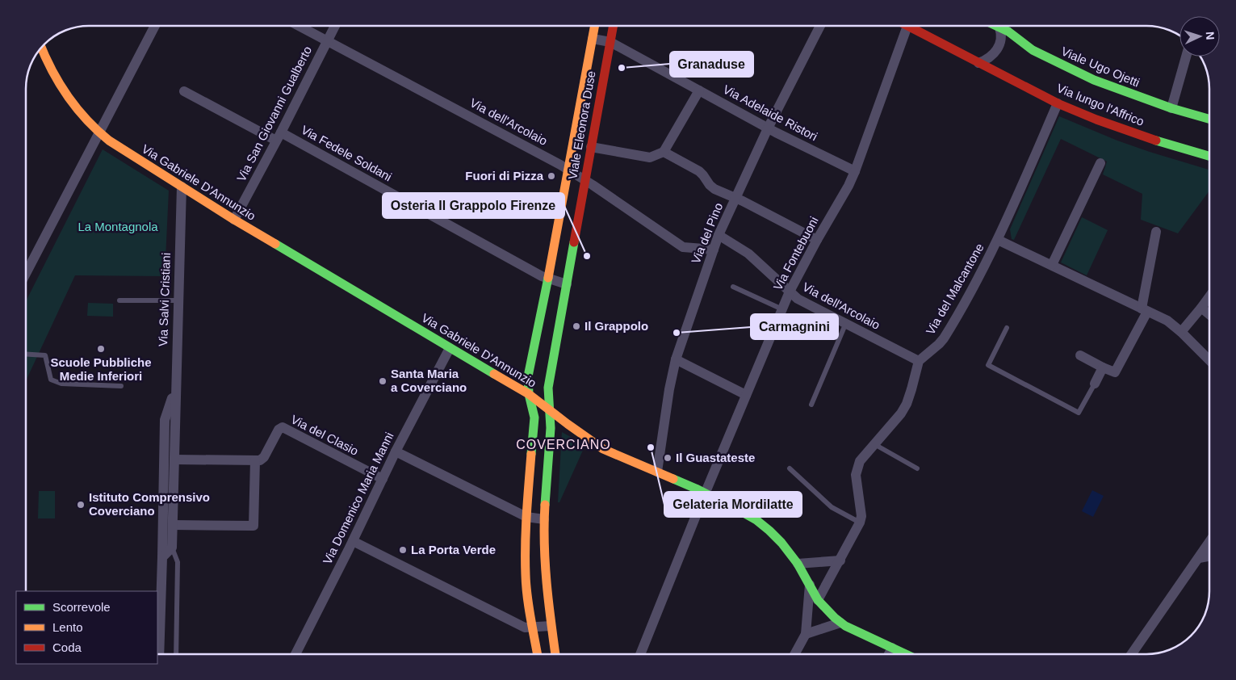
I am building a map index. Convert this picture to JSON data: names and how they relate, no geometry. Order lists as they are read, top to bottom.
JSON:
{
  "streets": {
    "main road": [
      "Viale Ugo Ojetti",
      "Via lungo l'Affrico",
      "Viale Eleonora Duse",
      "Via Gabriele D'Annunzio"
    ],
    "street": [
      "Via Adelaide Ristori",
      "Via San Giovanni Gualberto",
      "Via dell'Arcolaio",
      "Via Fedele Soldani",
      "Via del Pino",
      "Via Fontebuoni",
      "Via del Malcantone",
      "Via Salvi Cristiani",
      "Via del Clasio",
      "Via Domenico Maria Manni"
    ]
  },
  "crossings": [
    ["Via lungo l'Affrico", "Via Fontebuoni"],
    ["Via lungo l'Affrico", "Via del Malcantone"],
    ["Via Adelaide Ristori", "Viale Eleonora Duse"],
    ["Via Adelaide Ristori", "Via del Pino"],
    ["Via Adelaide Ristori", "Via Fontebuoni"],
    ["Via San Giovanni Gualberto", "Via dell'Arcolaio"],
    ["Via San Giovanni Gualberto", "Via Fedele Soldani"],
    ["Via San Giovanni Gualberto", "Via Gabriele D'Annunzio"],
    ["Via dell'Arcolaio", "Viale Eleonora Duse"],
    ["Via dell'Arcolaio", "Via del Pino"],
    ["Via dell'Arcolaio", "Via Fontebuoni"],
    ["Via dell'Arcolaio", "Via del Malcantone"],
    ["Viale Eleonora Duse", "Via Fedele Soldani"],
    ["Viale Eleonora Duse", "Via Gabriele D'Annunzio"],
    ["Via Gabriele D'Annunzio", "Via del Pino"],
    ["Via Gabriele D'Annunzio", "Via Fontebuoni"],
    ["Via Gabriele D'Annunzio", "Via Salvi Cristiani"],
    ["Via Gabriele D'Annunzio", "Via Domenico Maria Manni"],
    ["Via del Clasio", "Via Domenico Maria Manni"]
  ],
  "districts": ["COVERCIANO"],
  "parks": ["La Montagnola"],
  "places": [
    "Granaduse",
    "Fuori di Pizza",
    "Osteria Il Grappolo Firenze",
    "Il Grappolo",
    "Carmagnini",
    "Scuole Pubbliche Medie Inferiori",
    "Santa Maria a Coverciano",
    "Gelateria Mordilatte",
    "Il Guastateste",
    "Istituto Comprensivo Coverciano",
    "La Porta Verde"
  ],
  "legend": ["Scorrevole", "Lento", "Coda"],
  "north": "right"
}
